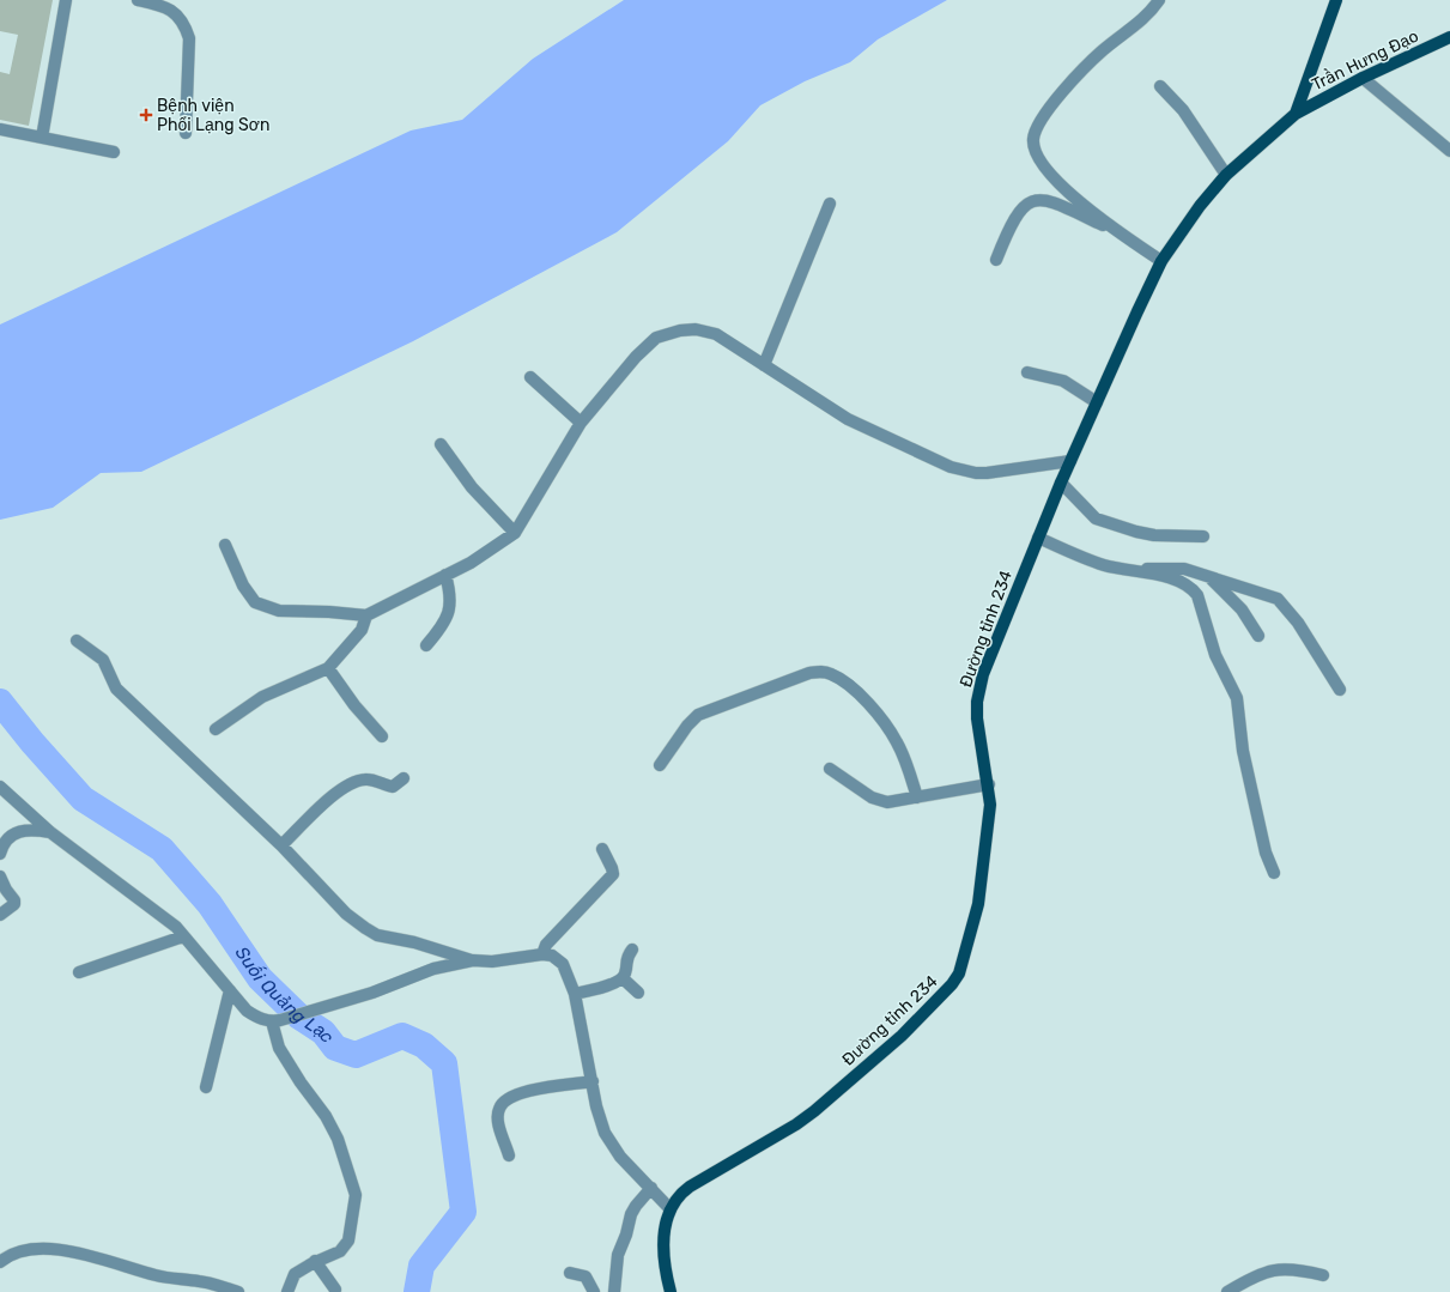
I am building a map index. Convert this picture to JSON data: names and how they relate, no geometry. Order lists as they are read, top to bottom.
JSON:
{
  "streets": {
    "main road": ["Trần Hưng Đạo", "Đường tỉnh 234"]
  },
  "crossings": [
    ["Trần Hưng Đạo", "Đường tỉnh 234"]
  ],
  "water": ["Suối Quảng Lạc"],
  "places": {
    "health": ["Bệnh viện Phổi Lạng Sơn"]
  }
}
